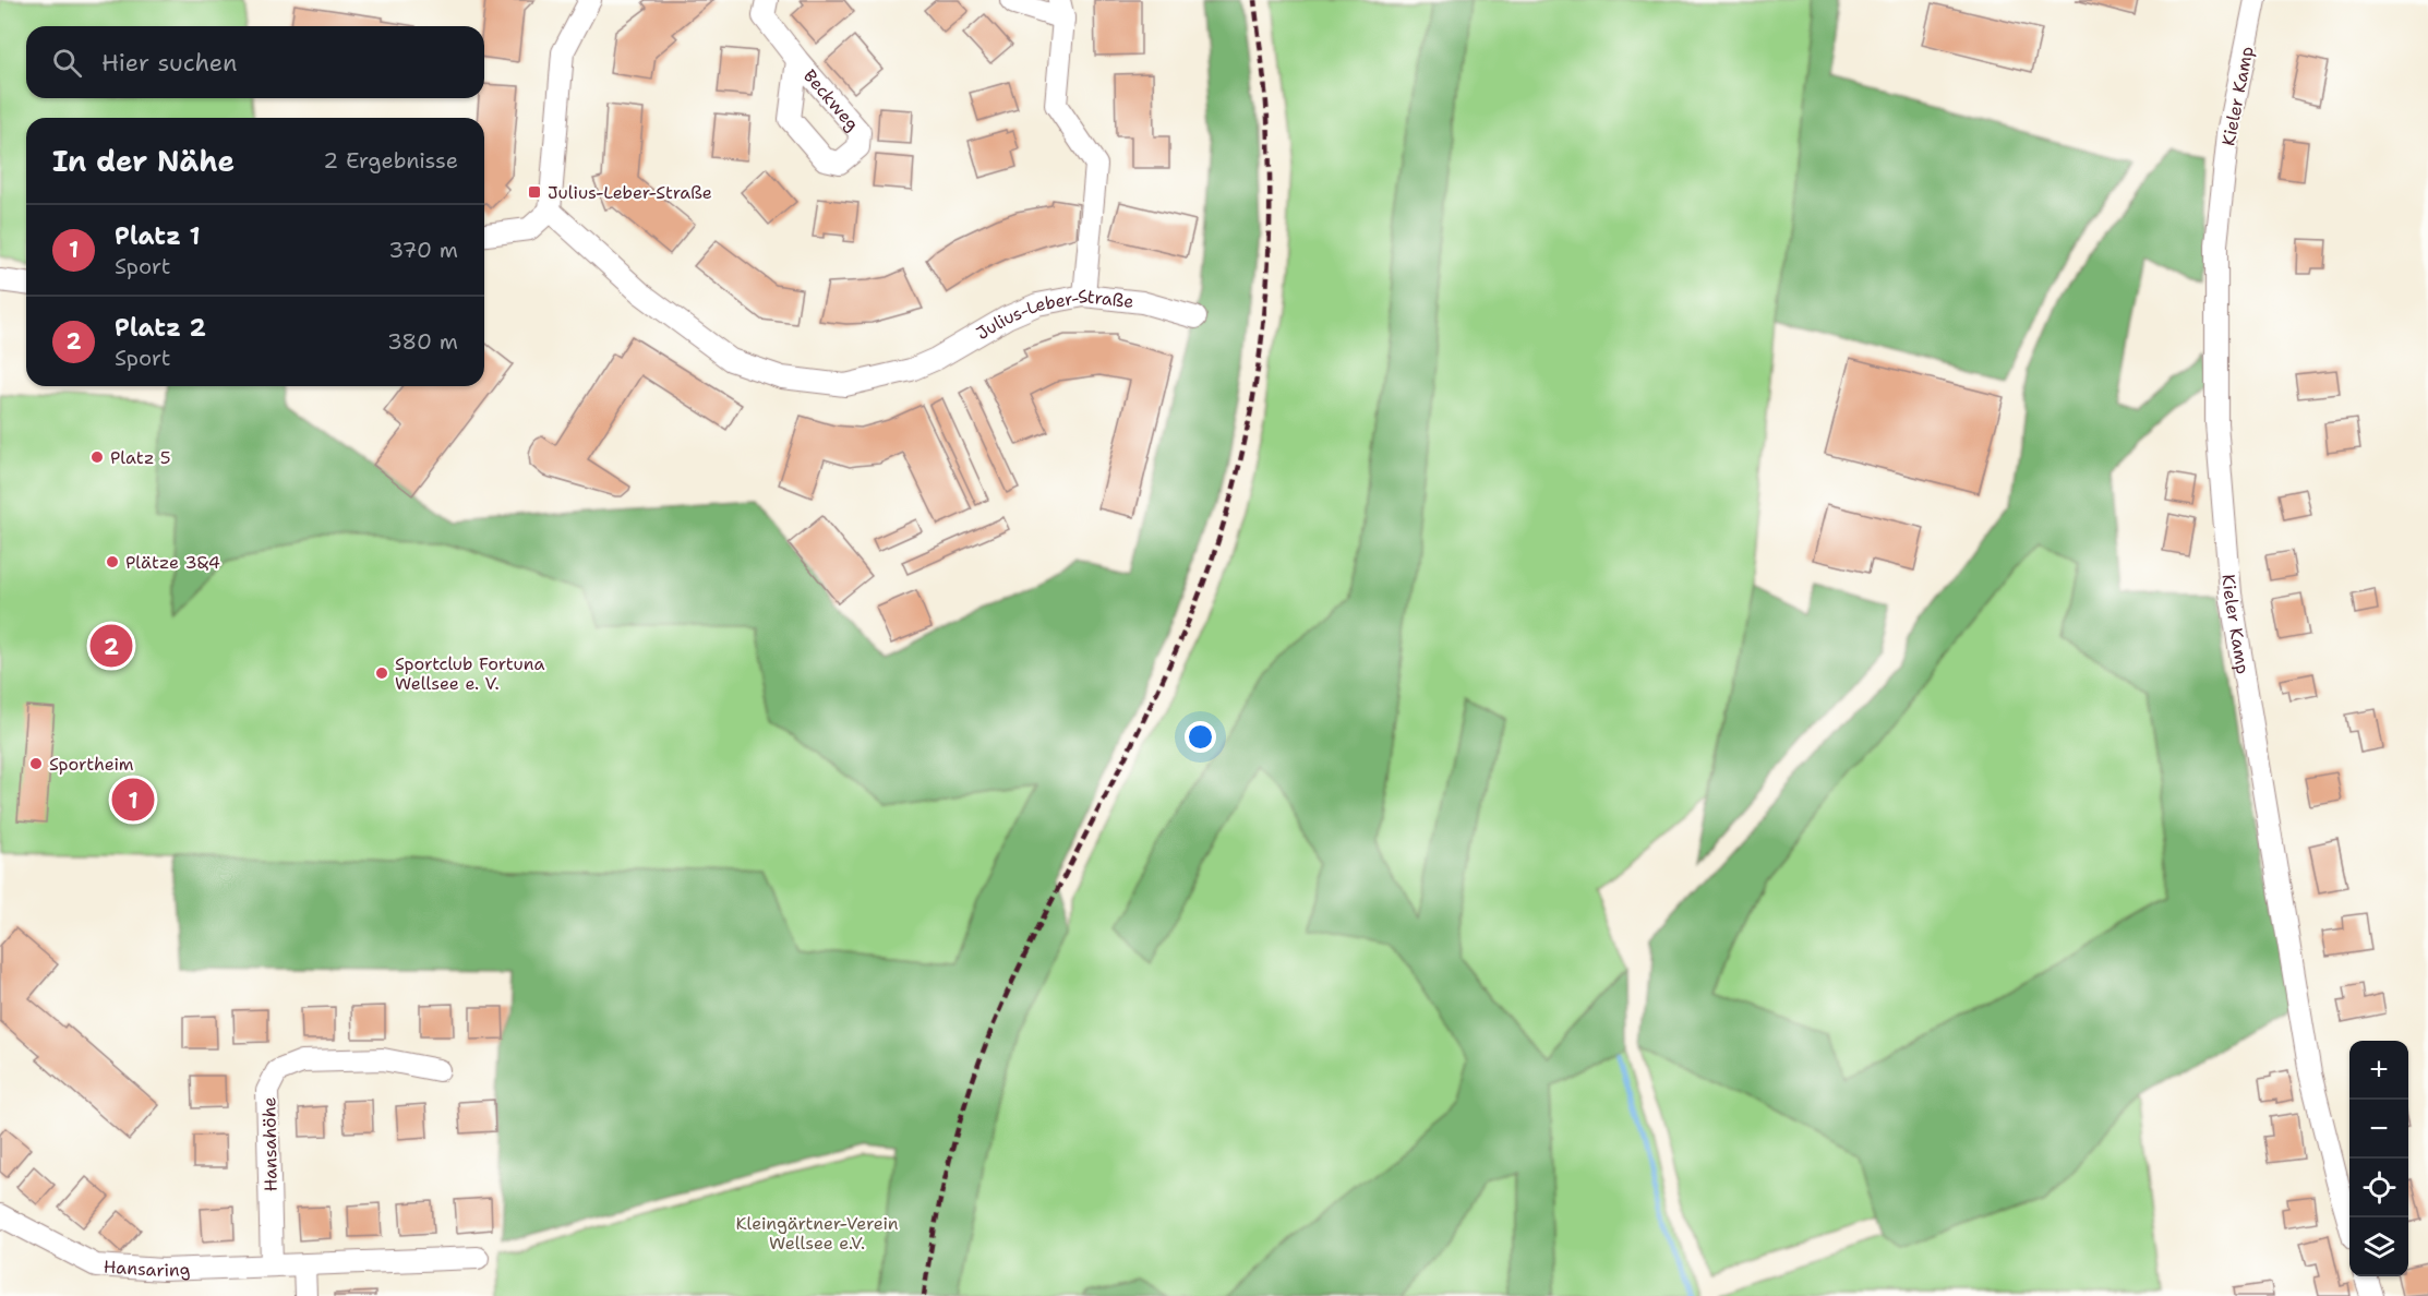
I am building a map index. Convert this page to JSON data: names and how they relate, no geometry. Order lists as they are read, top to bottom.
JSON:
{
  "streets": {
    "street": [
      "Kieler Kamp",
      "Beckweg",
      "Julius-Leber-Straße",
      "Hansahöhe",
      "Hansaring"
    ]
  },
  "crossings": [
    ["Hansahöhe", "Hansaring"]
  ],
  "parks": ["Kleingärtner-Verein Wellsee e.V."],
  "places": {
    "transit": ["Julius-Leber-Straße"],
    "other": [
      "Platz 5",
      "Plätze 3&4",
      "Sportclub Fortuna Wellsee e. V.",
      "Sportheim"
    ]
  },
  "page": {
    "search": "Hier suchen",
    "heading": ["In der Nähe", "2 Ergebnisse"],
    "list": [
      {
        "mark": "1",
        "name": "Platz 1",
        "note": "Sport",
        "value": "370 m"
      },
      {
        "mark": "2",
        "name": "Platz 2",
        "note": "Sport",
        "value": "380 m"
      }
    ],
    "pins": ["2", "1"],
    "map_buttons": ["+", "−"]
  }
}
